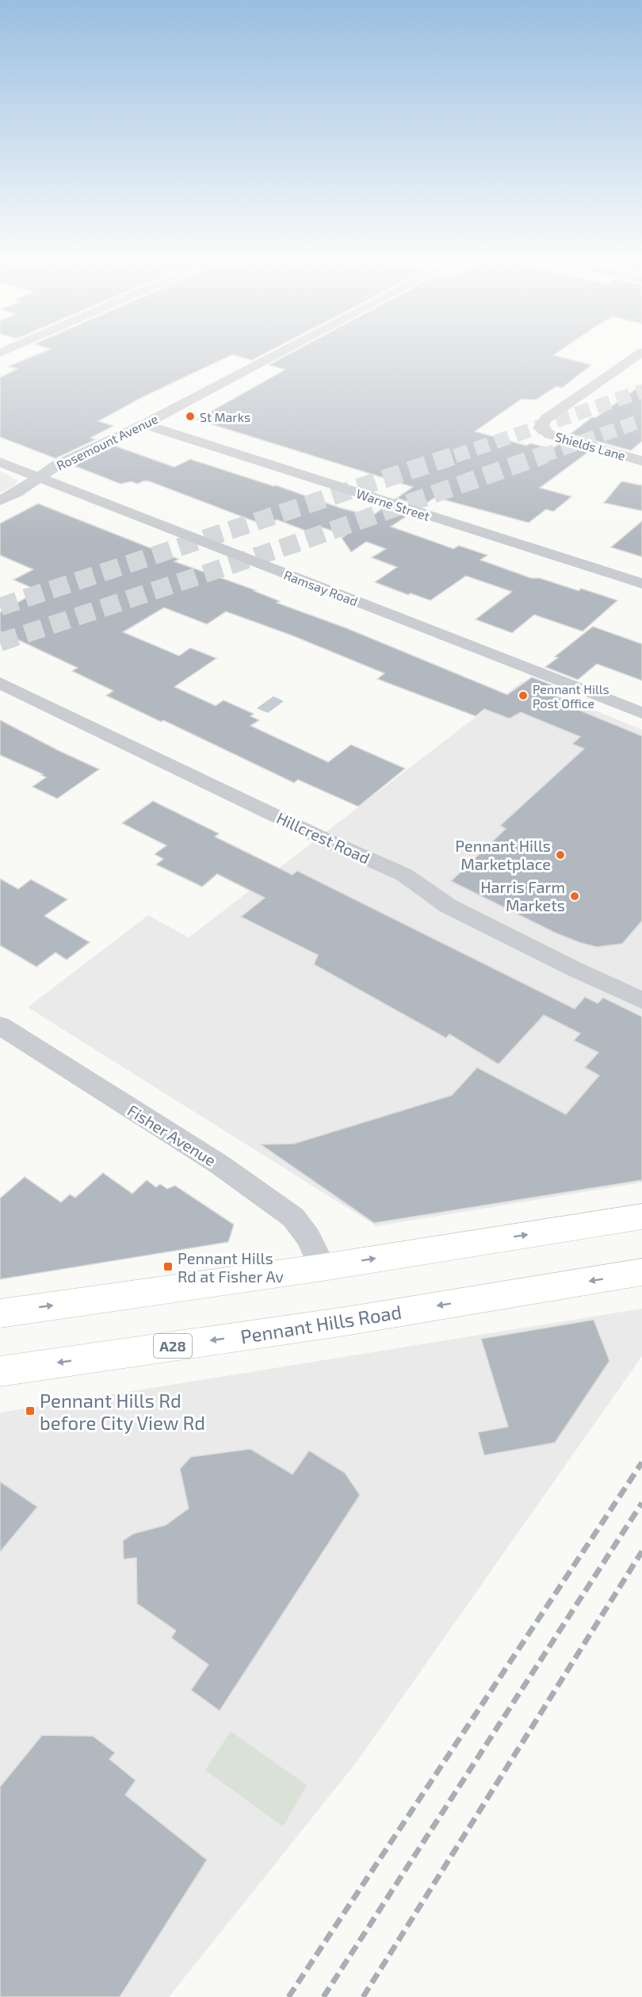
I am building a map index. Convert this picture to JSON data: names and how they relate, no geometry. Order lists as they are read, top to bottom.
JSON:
{
  "streets": {
    "highway": ["Pennant Hills Road", "A28"],
    "street": [
      "Rosemount Avenue",
      "Shields Lane",
      "Warne Street",
      "Ramsay Road",
      "Hillcrest Road",
      "Fisher Avenue"
    ]
  },
  "crossings": [
    ["Rosemount Avenue", "Warne Street"],
    ["Rosemount Avenue", "Ramsay Road"]
  ],
  "places": {
    "other": [
      "St Marks",
      "Pennant Hills Post Office",
      "Pennant Hills Marketplace",
      "Harris Farm Markets"
    ],
    "transit": ["Pennant Hills Rd at Fisher Av", "Pennant Hills Rd before City View Rd"]
  }
}
